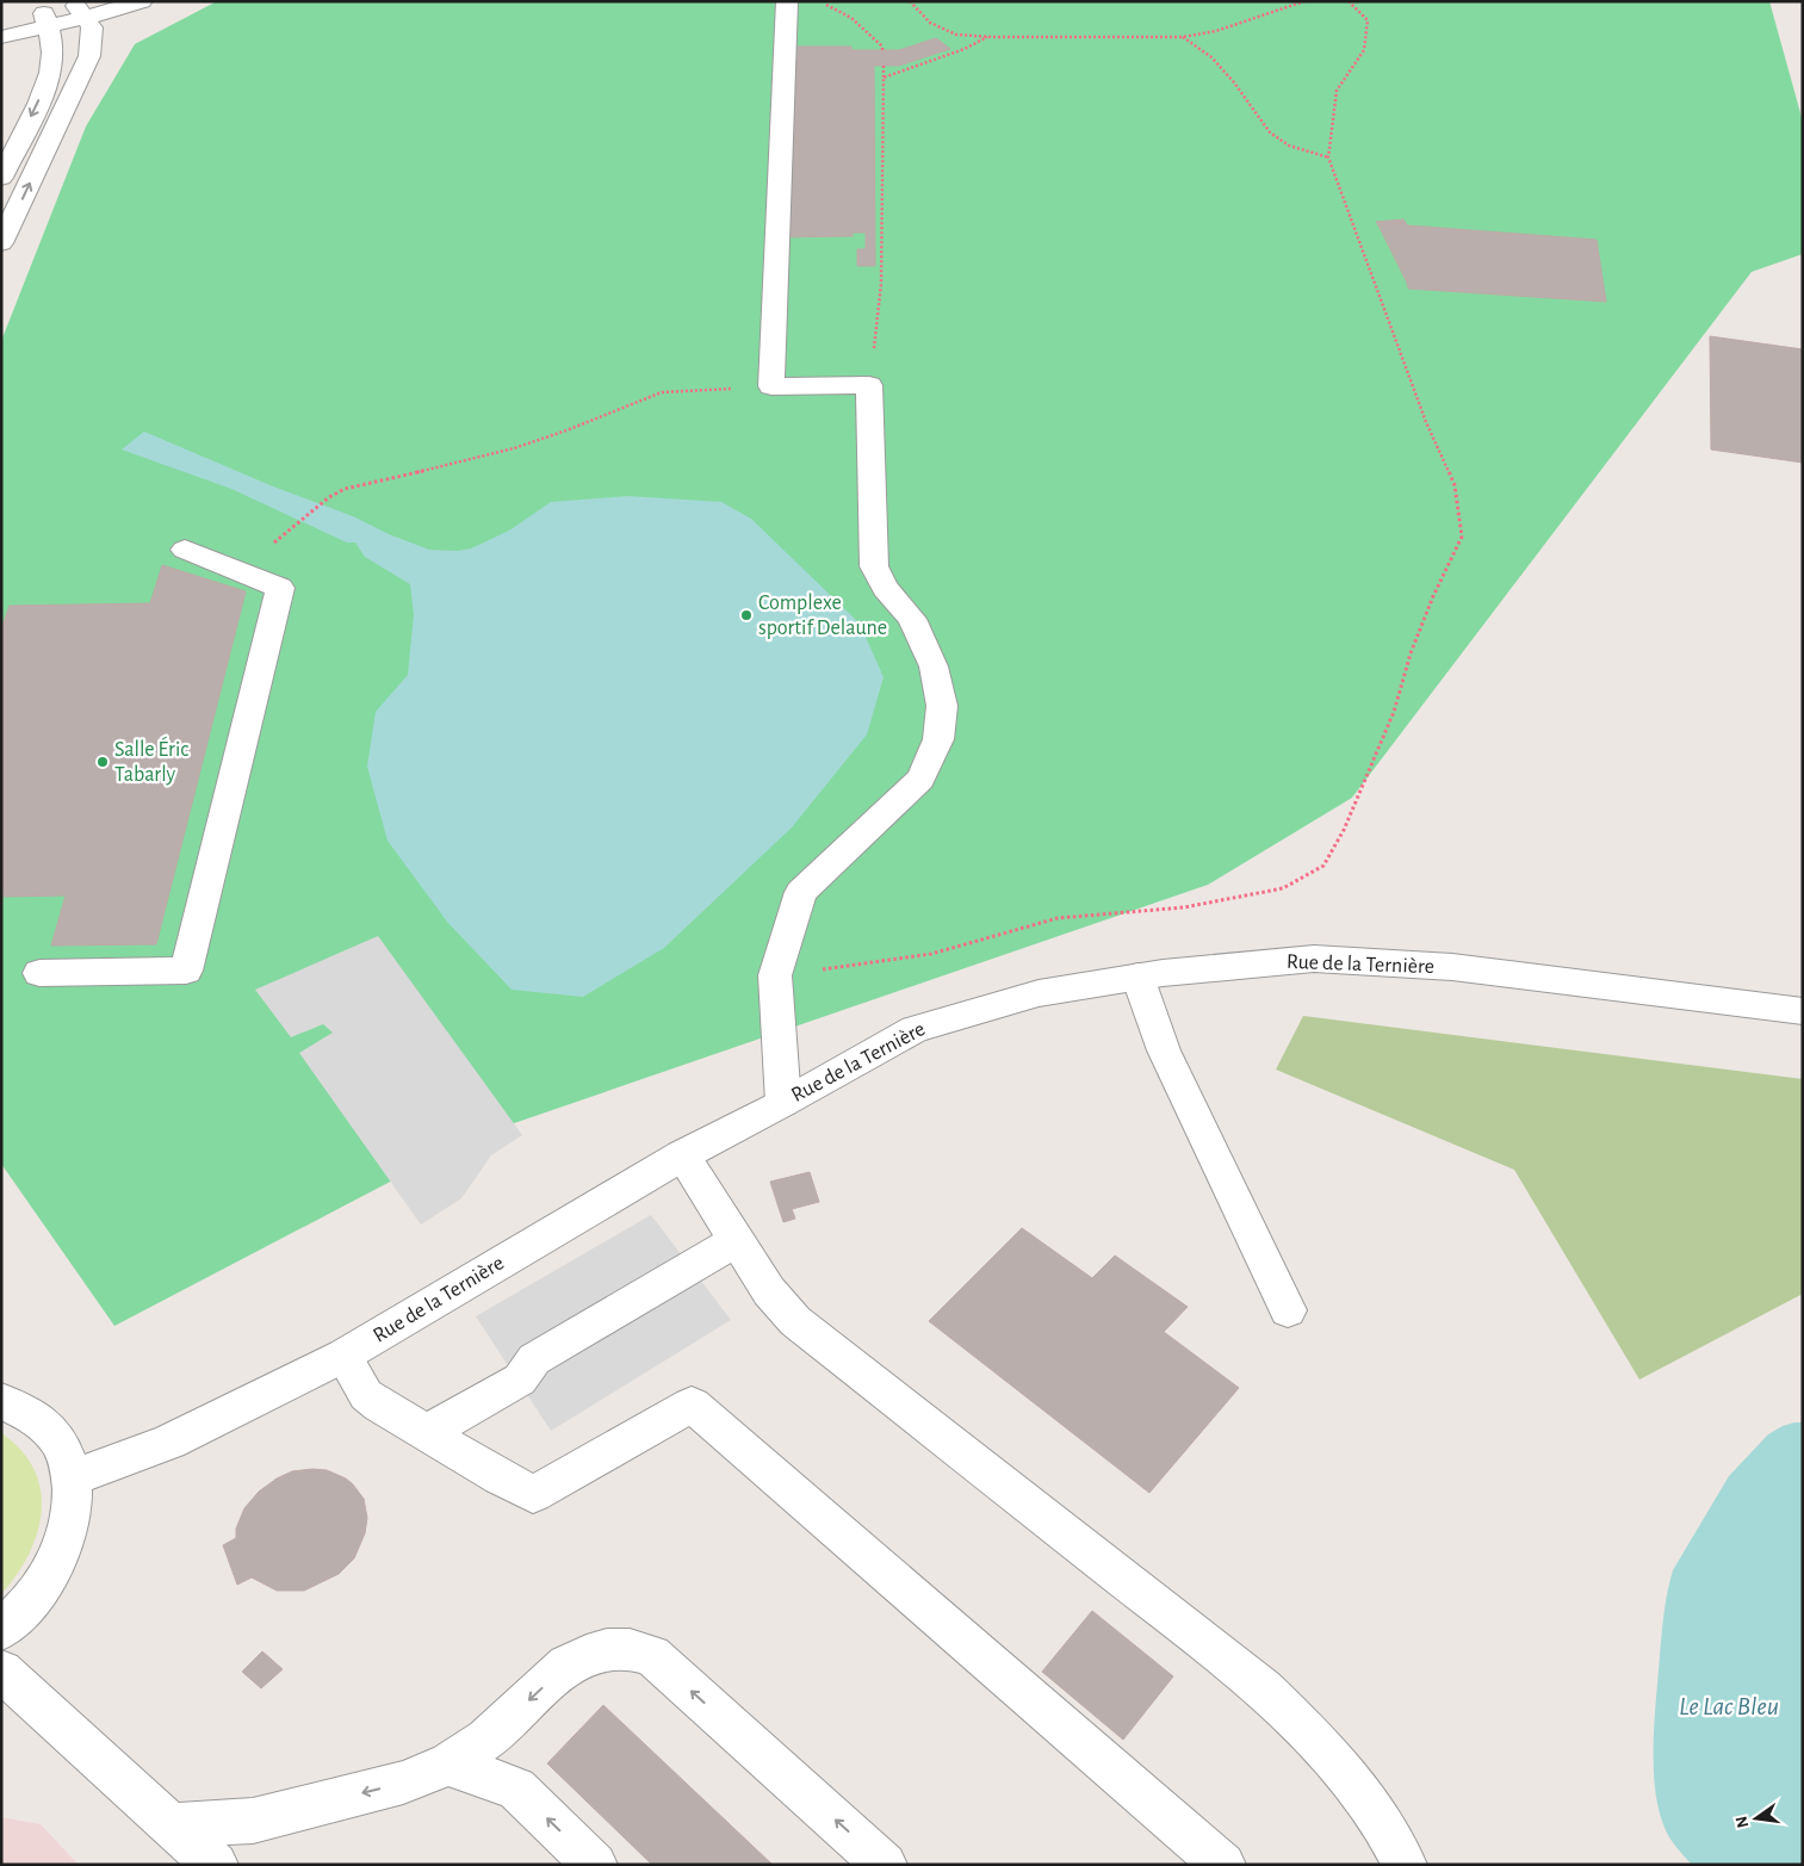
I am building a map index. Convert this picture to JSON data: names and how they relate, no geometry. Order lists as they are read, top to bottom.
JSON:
{
  "streets": {
    "street": ["Rue de la Ternière"]
  },
  "water": ["Le Lac Bleu"],
  "places": ["Complexe sportif Delaune", "Salle Éric Tabarly"],
  "north": "left"
}
